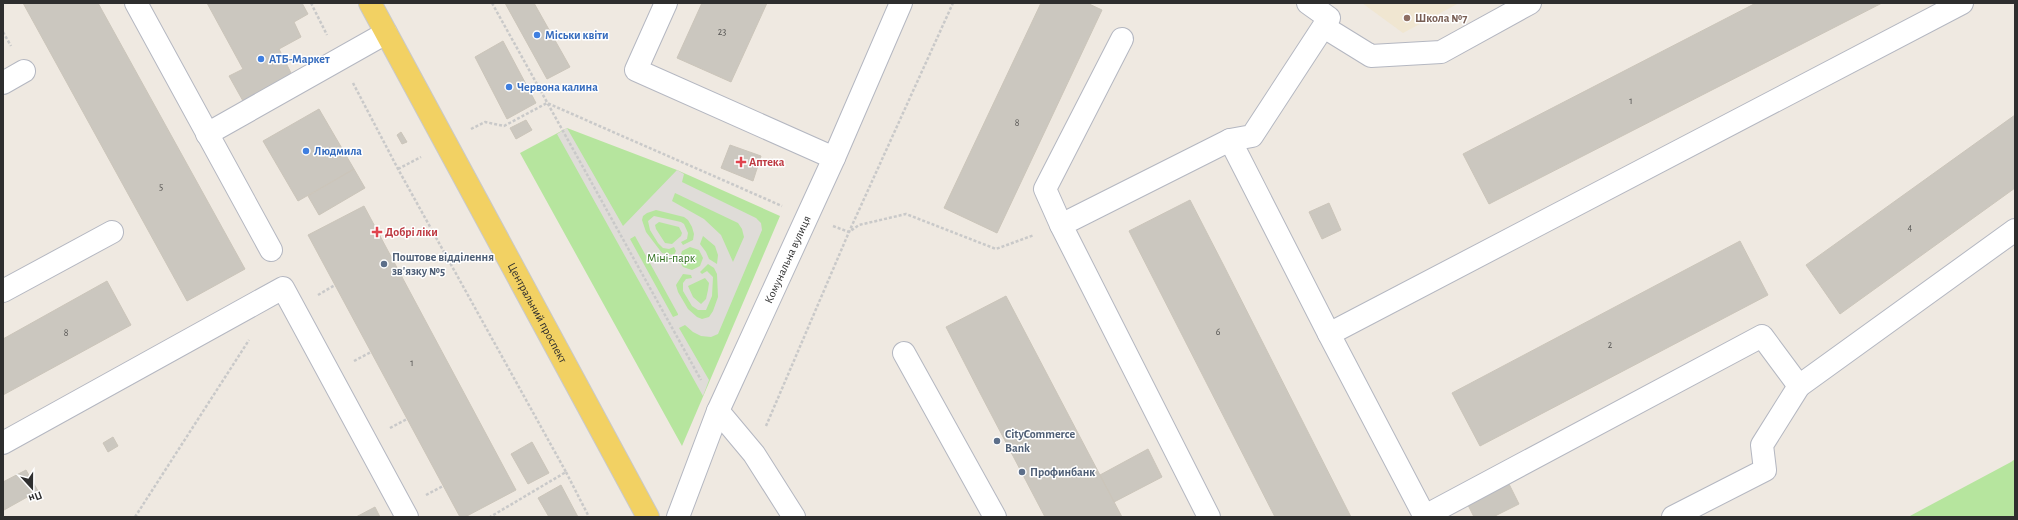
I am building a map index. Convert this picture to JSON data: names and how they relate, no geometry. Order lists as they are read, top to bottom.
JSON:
{
  "streets": {
    "main road": ["Центральний проспект"],
    "street": ["Комунальна вулиця"]
  },
  "parks": ["Міні-парк"],
  "places": {
    "other": [
      "Школа №7",
      "Міськи квіти",
      "АТБ-Маркет",
      "Червона калина",
      "Людмила",
      "Поштове відділення зв'язку №5",
      "CityCommerce Bank",
      "Профинбанк"
    ],
    "health": ["Аптека", "Добрі ліки"]
  },
  "house_numbers": [
    "23",
    "1",
    "8",
    "5",
    "4",
    "6",
    "8",
    "2",
    "1"
  ],
  "north": "bottom"
}
